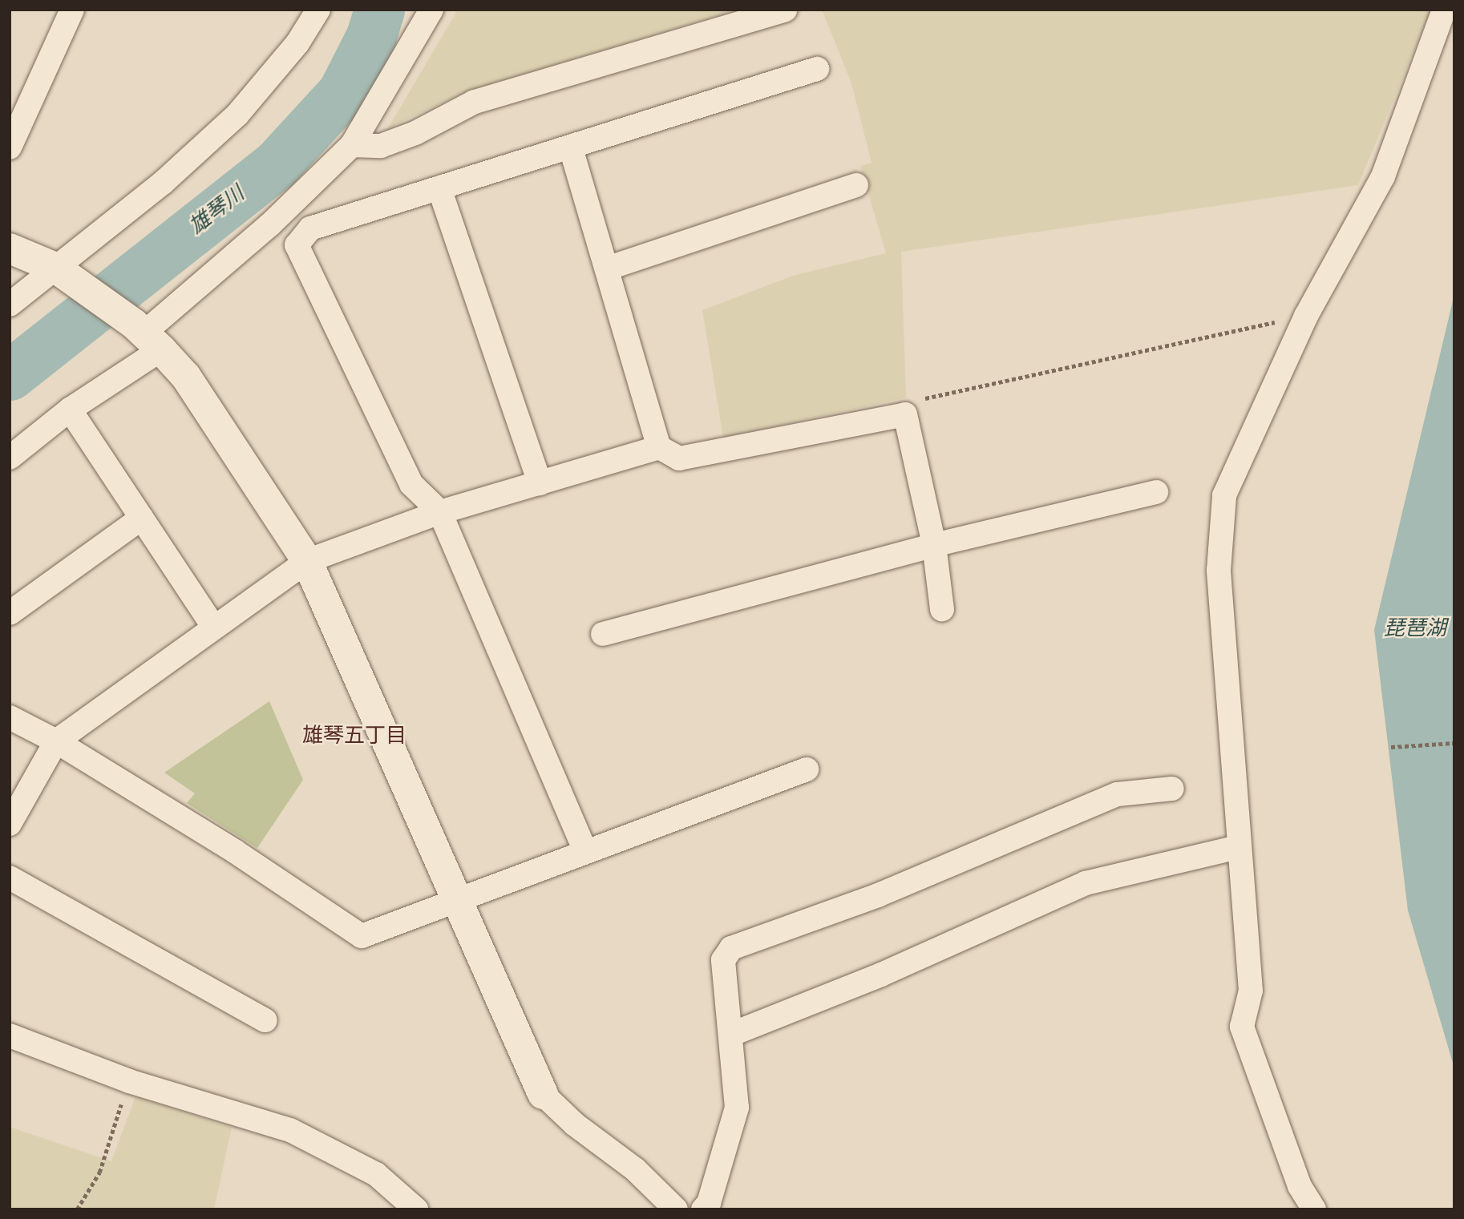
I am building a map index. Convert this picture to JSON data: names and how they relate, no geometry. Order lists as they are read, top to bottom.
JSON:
{
  "districts": ["雄琴五丁目"],
  "water": ["雄琴川", "琵琶湖"]
}
